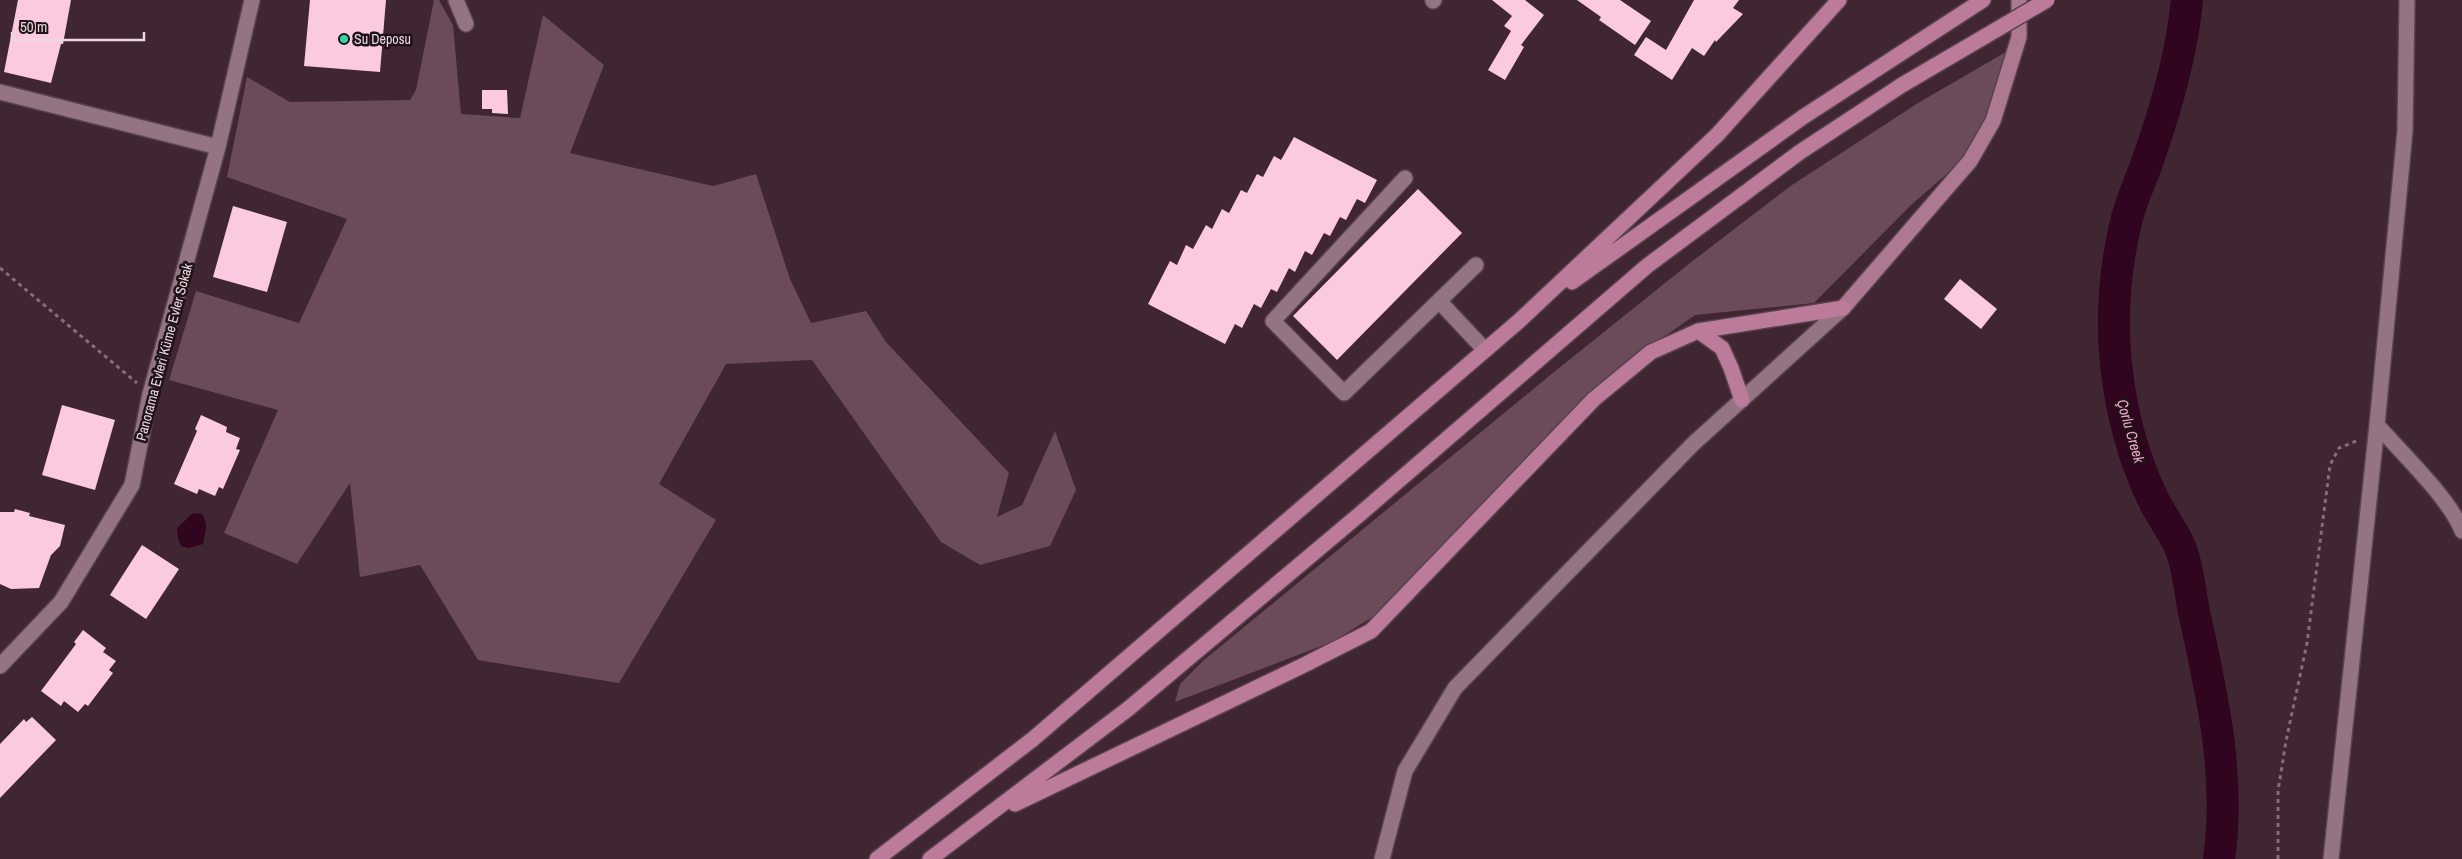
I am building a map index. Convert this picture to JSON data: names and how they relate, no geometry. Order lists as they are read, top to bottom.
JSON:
{
  "streets": {
    "street": ["Panorama Evleri Küme Evler Sokak"]
  },
  "water": ["Çorlu Creek"],
  "places": ["Su Deposu"],
  "scale_bar": "50 m"
}
